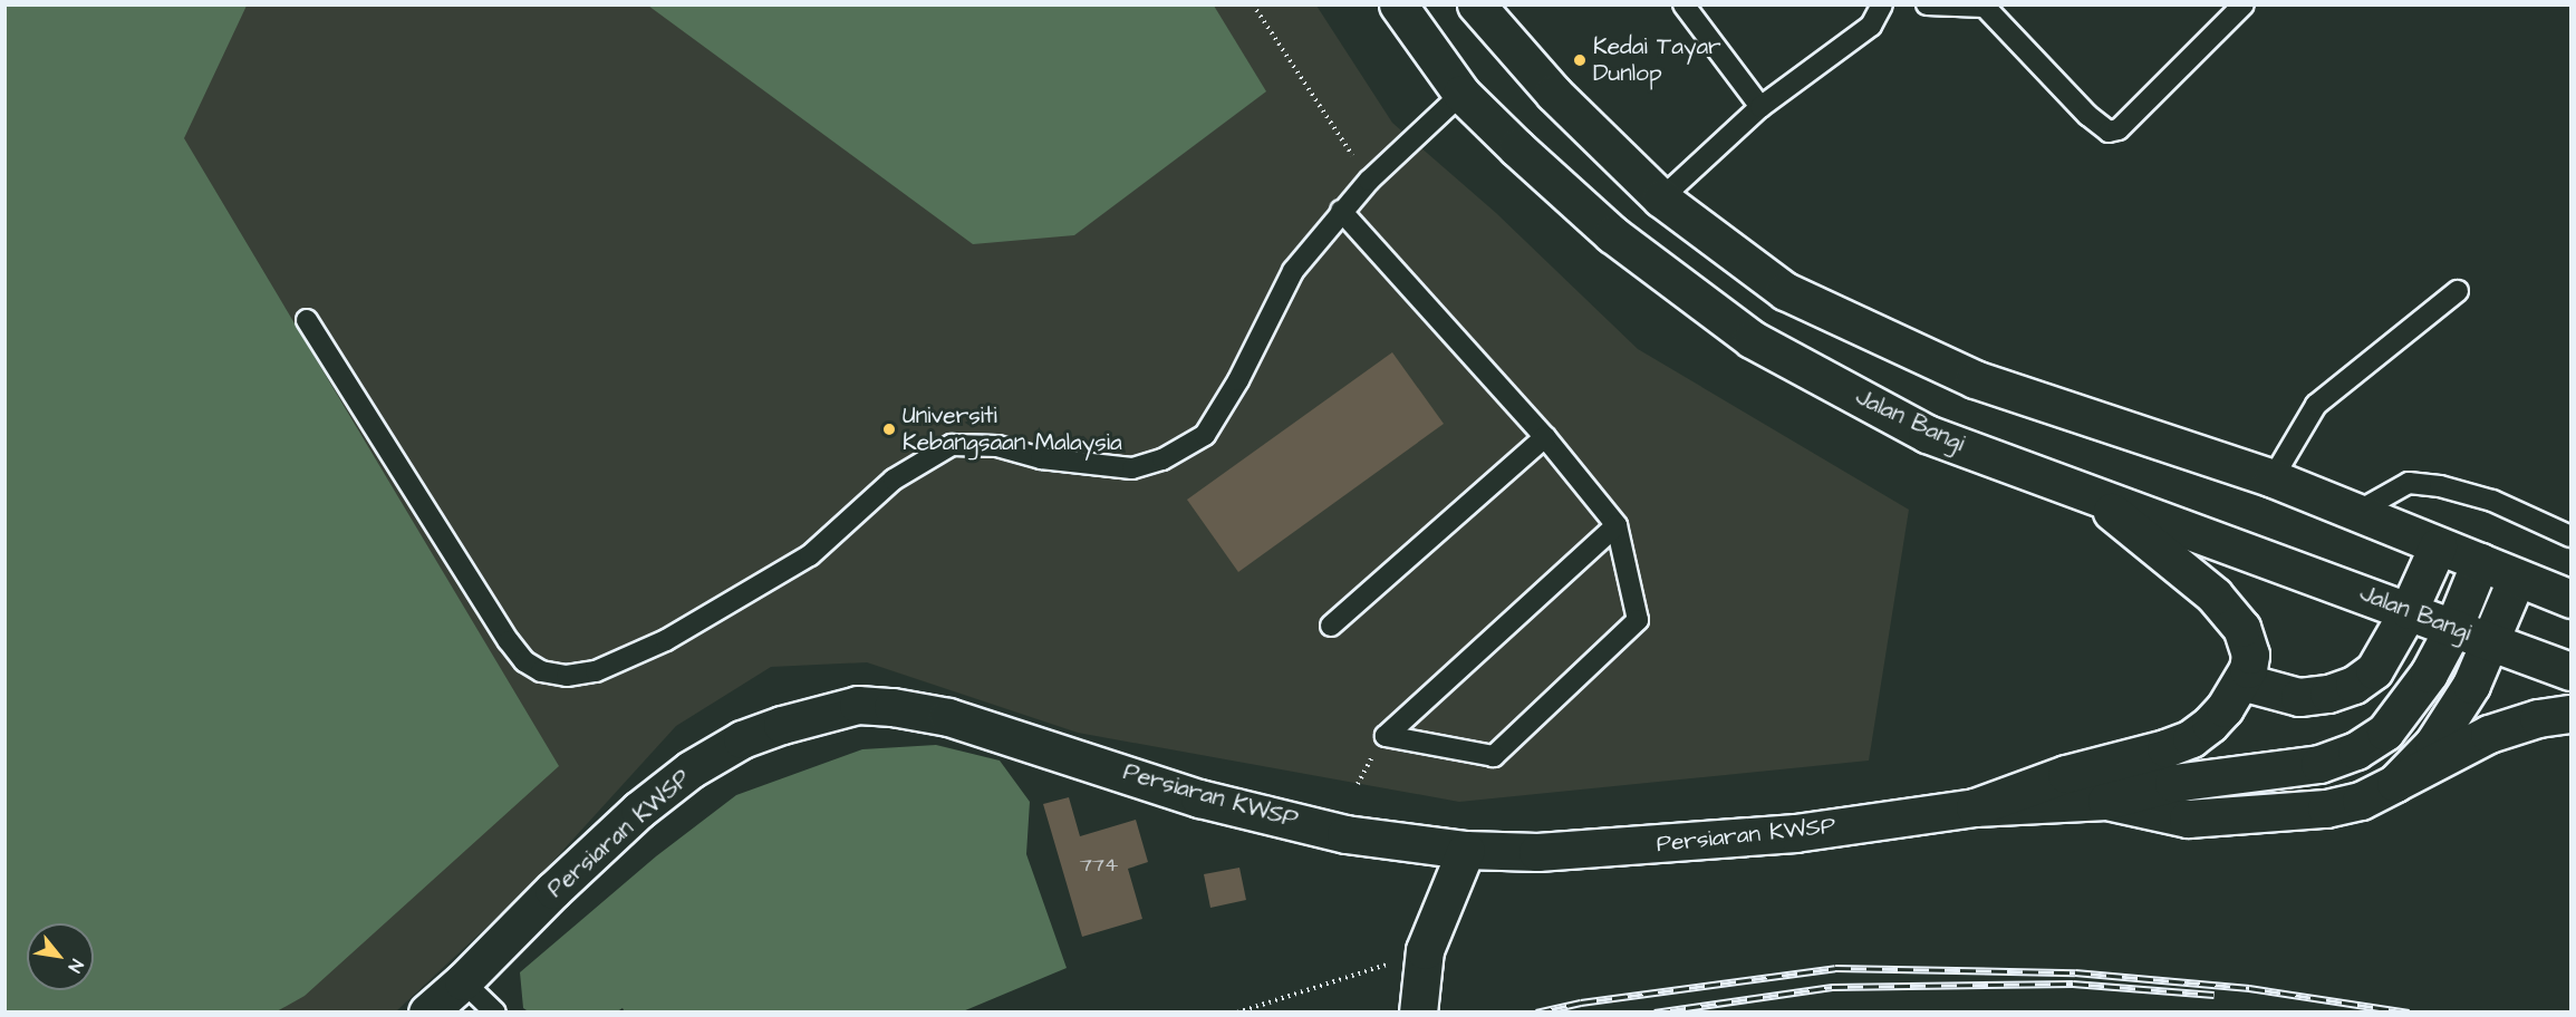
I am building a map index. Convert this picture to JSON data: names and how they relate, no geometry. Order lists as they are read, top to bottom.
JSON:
{
  "streets": {
    "main road": ["Jalan Bangi", "Persiaran KWSP"]
  },
  "crossings": [
    ["Jalan Bangi", "Persiaran KWSP"]
  ],
  "places": ["Kedai Tayar Dunlop", "Universiti Kebangsaan Malaysia"],
  "house_numbers": ["774"],
  "north": "bottom right"
}
